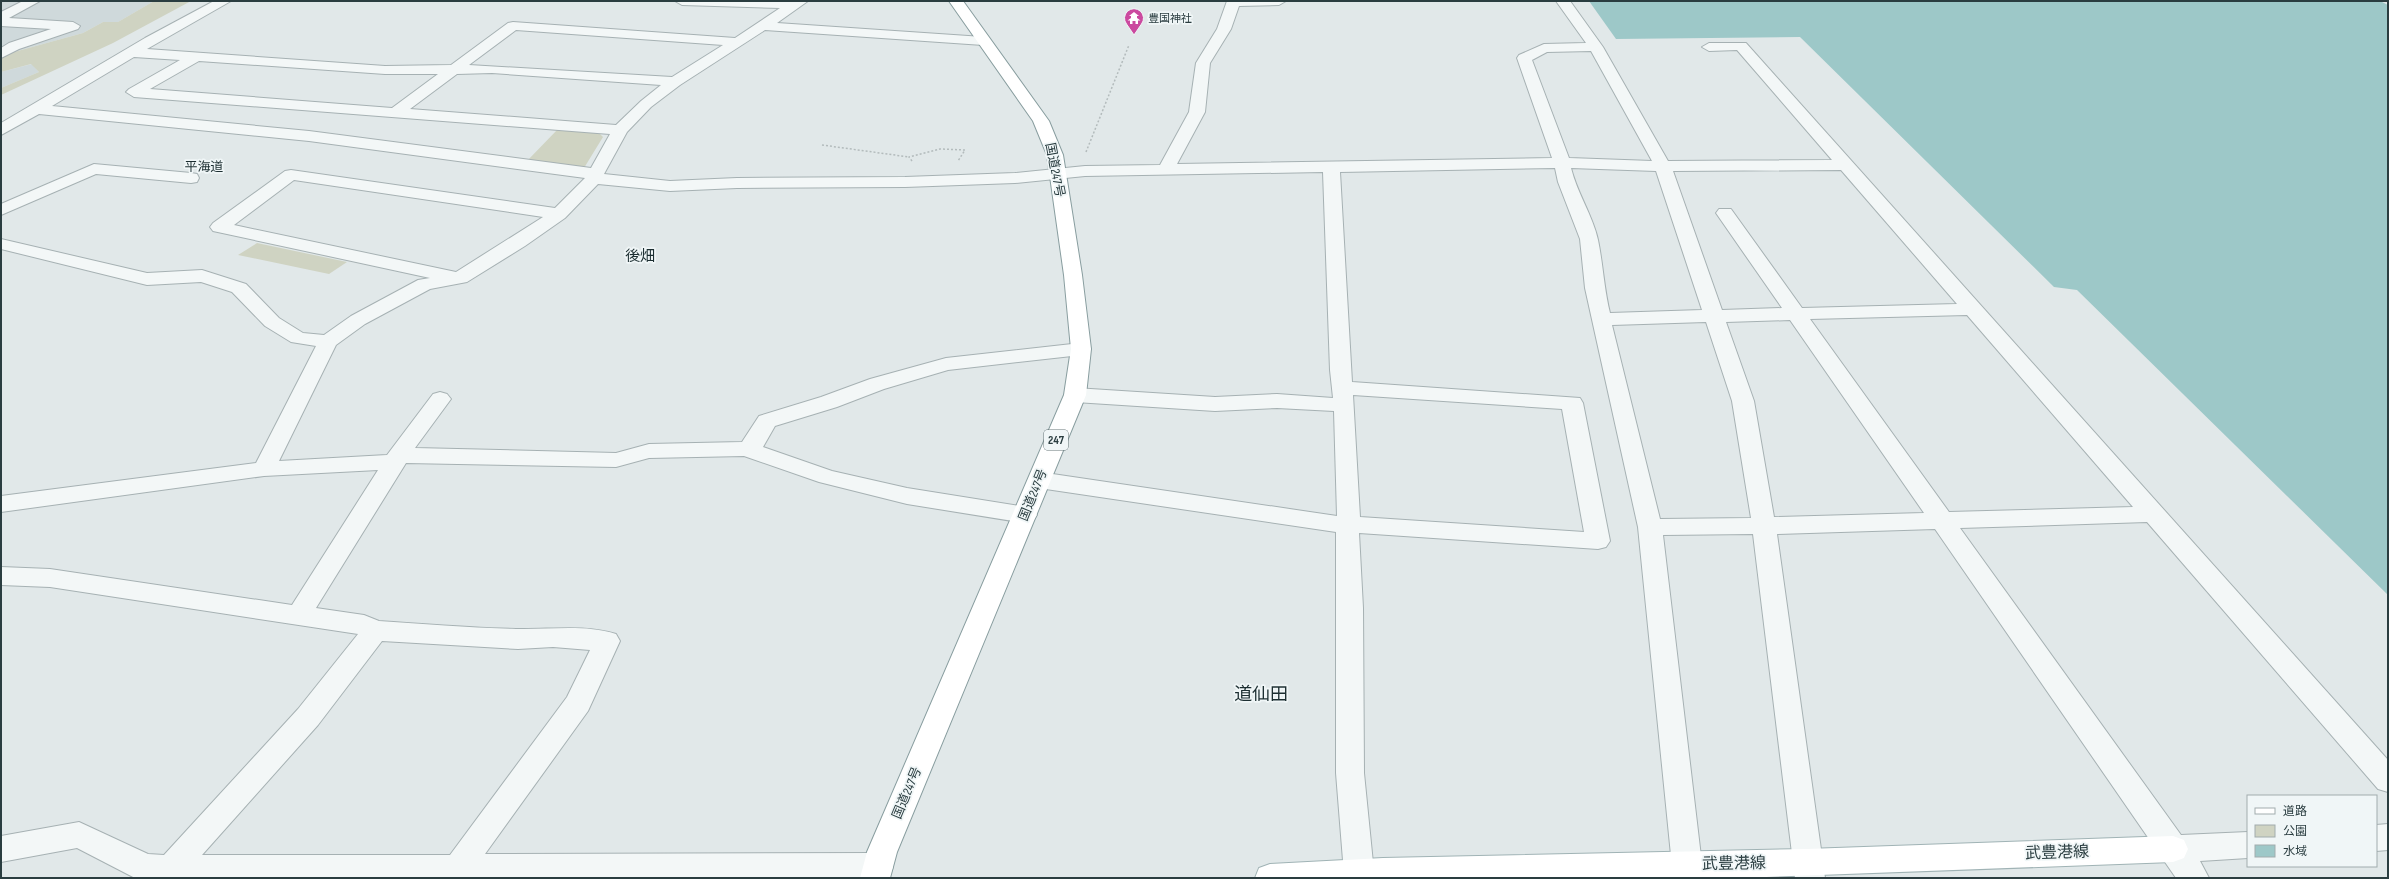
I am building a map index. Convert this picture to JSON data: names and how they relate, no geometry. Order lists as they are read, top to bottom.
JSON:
{
  "streets": {
    "main road": ["国道247号", "247", "武豊港線"]
  },
  "districts": ["平海道", "後畑", "道仙田"],
  "places": {
    "temple": ["豊国神社"]
  },
  "legend": ["道路", "公園", "水域"]
}
